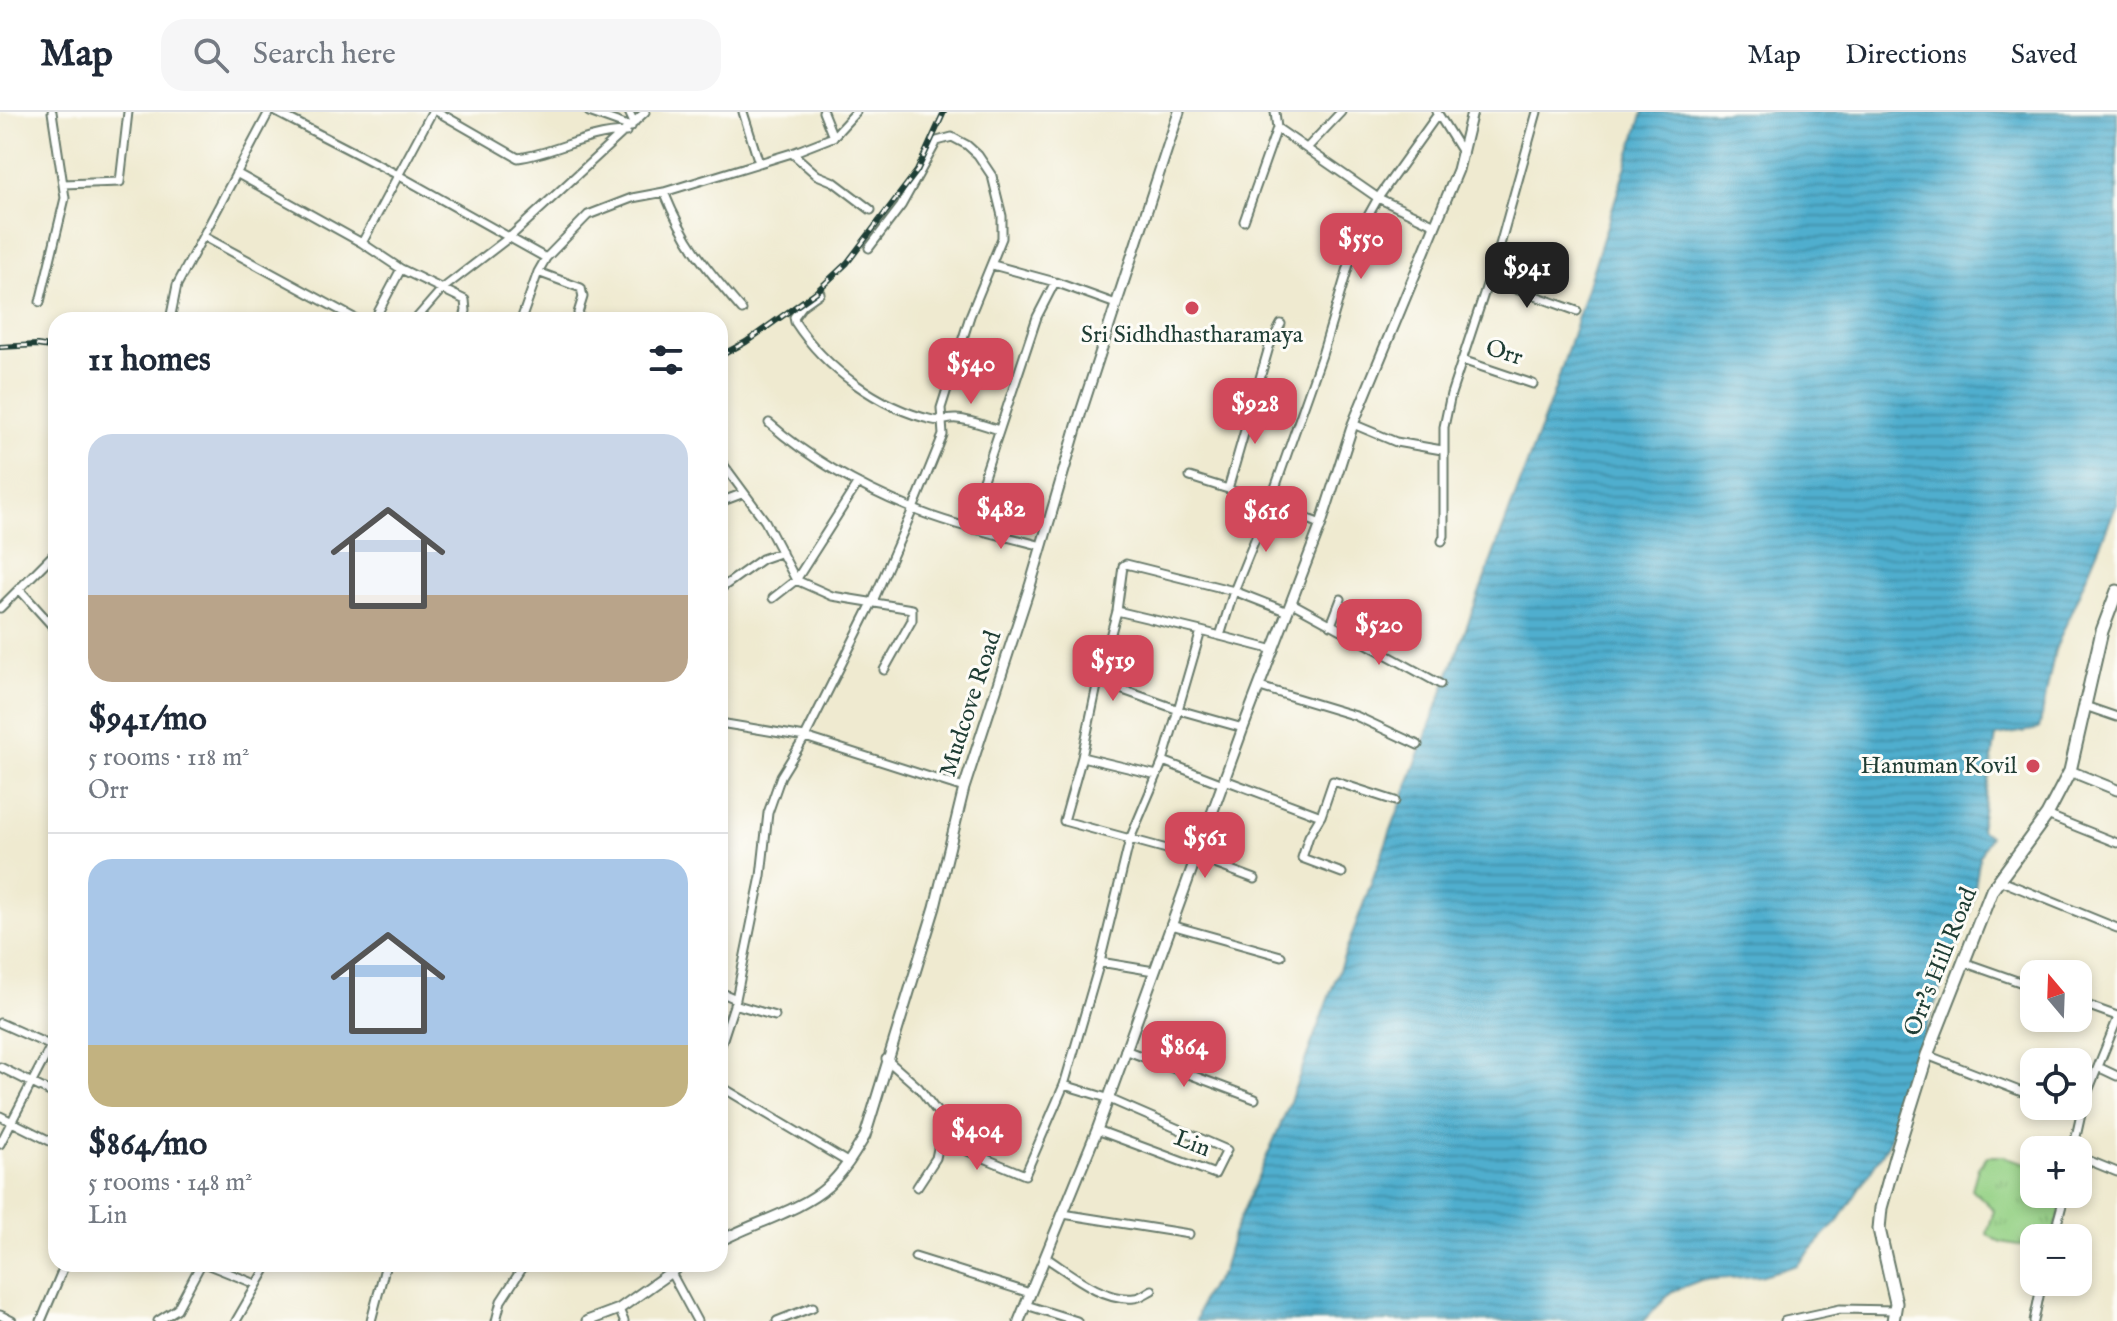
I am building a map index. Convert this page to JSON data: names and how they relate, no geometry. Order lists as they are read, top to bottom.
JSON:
{
  "streets": {
    "main road": ["Orr’s Hill Road"],
    "street": ["Orr", "Mudcove Road", "Lin"]
  },
  "places": ["Sri Sidhdhastharamaya", "Hanuman Kovil"],
  "north": "top",
  "page": {
    "header": "Map",
    "search": "Search here",
    "nav": ["Map", "Directions", "Saved"],
    "price": [
      "$550",
      "$941",
      "$540",
      "$928",
      "$482",
      "$616",
      "$520",
      "$519",
      "$561",
      "$864",
      "$404"
    ],
    "heading": "11 homes",
    "list": [
      {
        "name": "$941/mo",
        "note": "5 rooms · 118 m² · Orr"
      },
      {
        "name": "$864/mo",
        "note": "5 rooms · 148 m² · Lin"
      }
    ],
    "map_buttons": ["+", "−"]
  }
}
